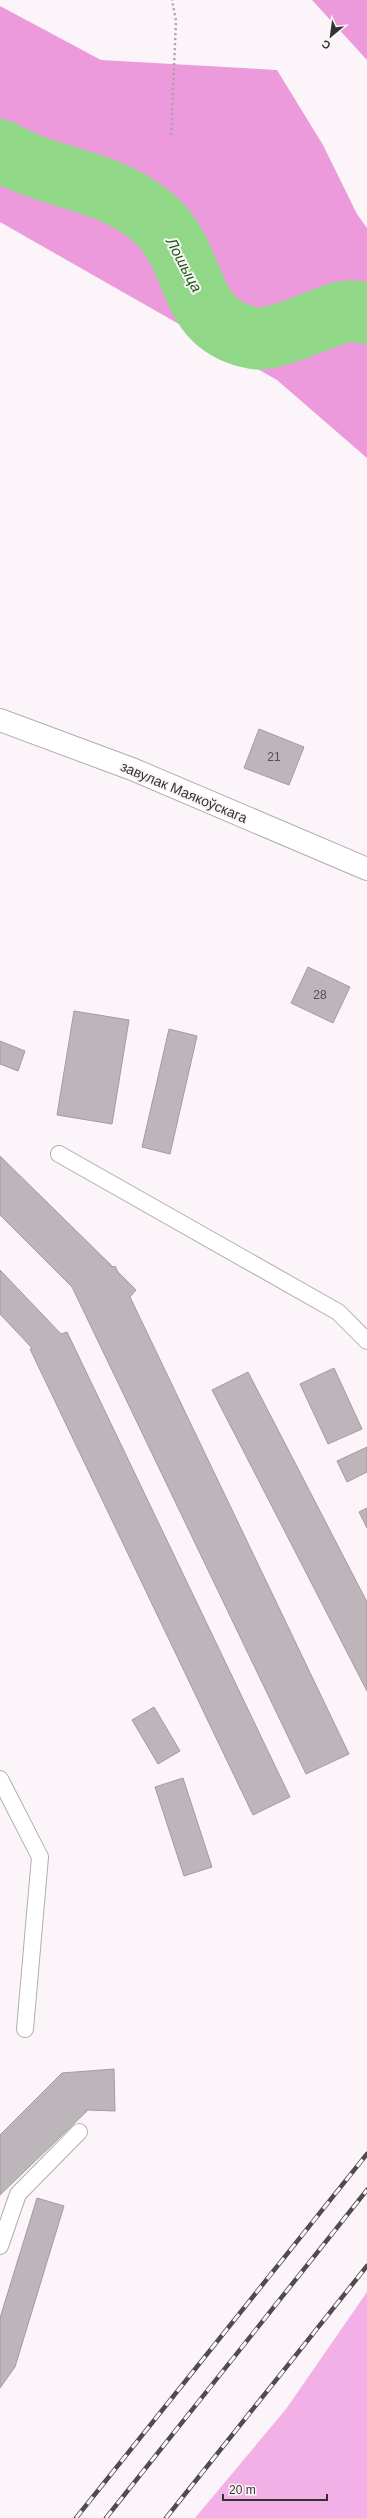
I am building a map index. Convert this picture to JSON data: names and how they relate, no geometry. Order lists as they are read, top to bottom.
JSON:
{
  "streets": {
    "street": ["завулак Маякоўскага"]
  },
  "water": ["Лошыца"],
  "house_numbers": ["21", "28"],
  "scale_bar": "20 m",
  "north": "bottom left"
}
